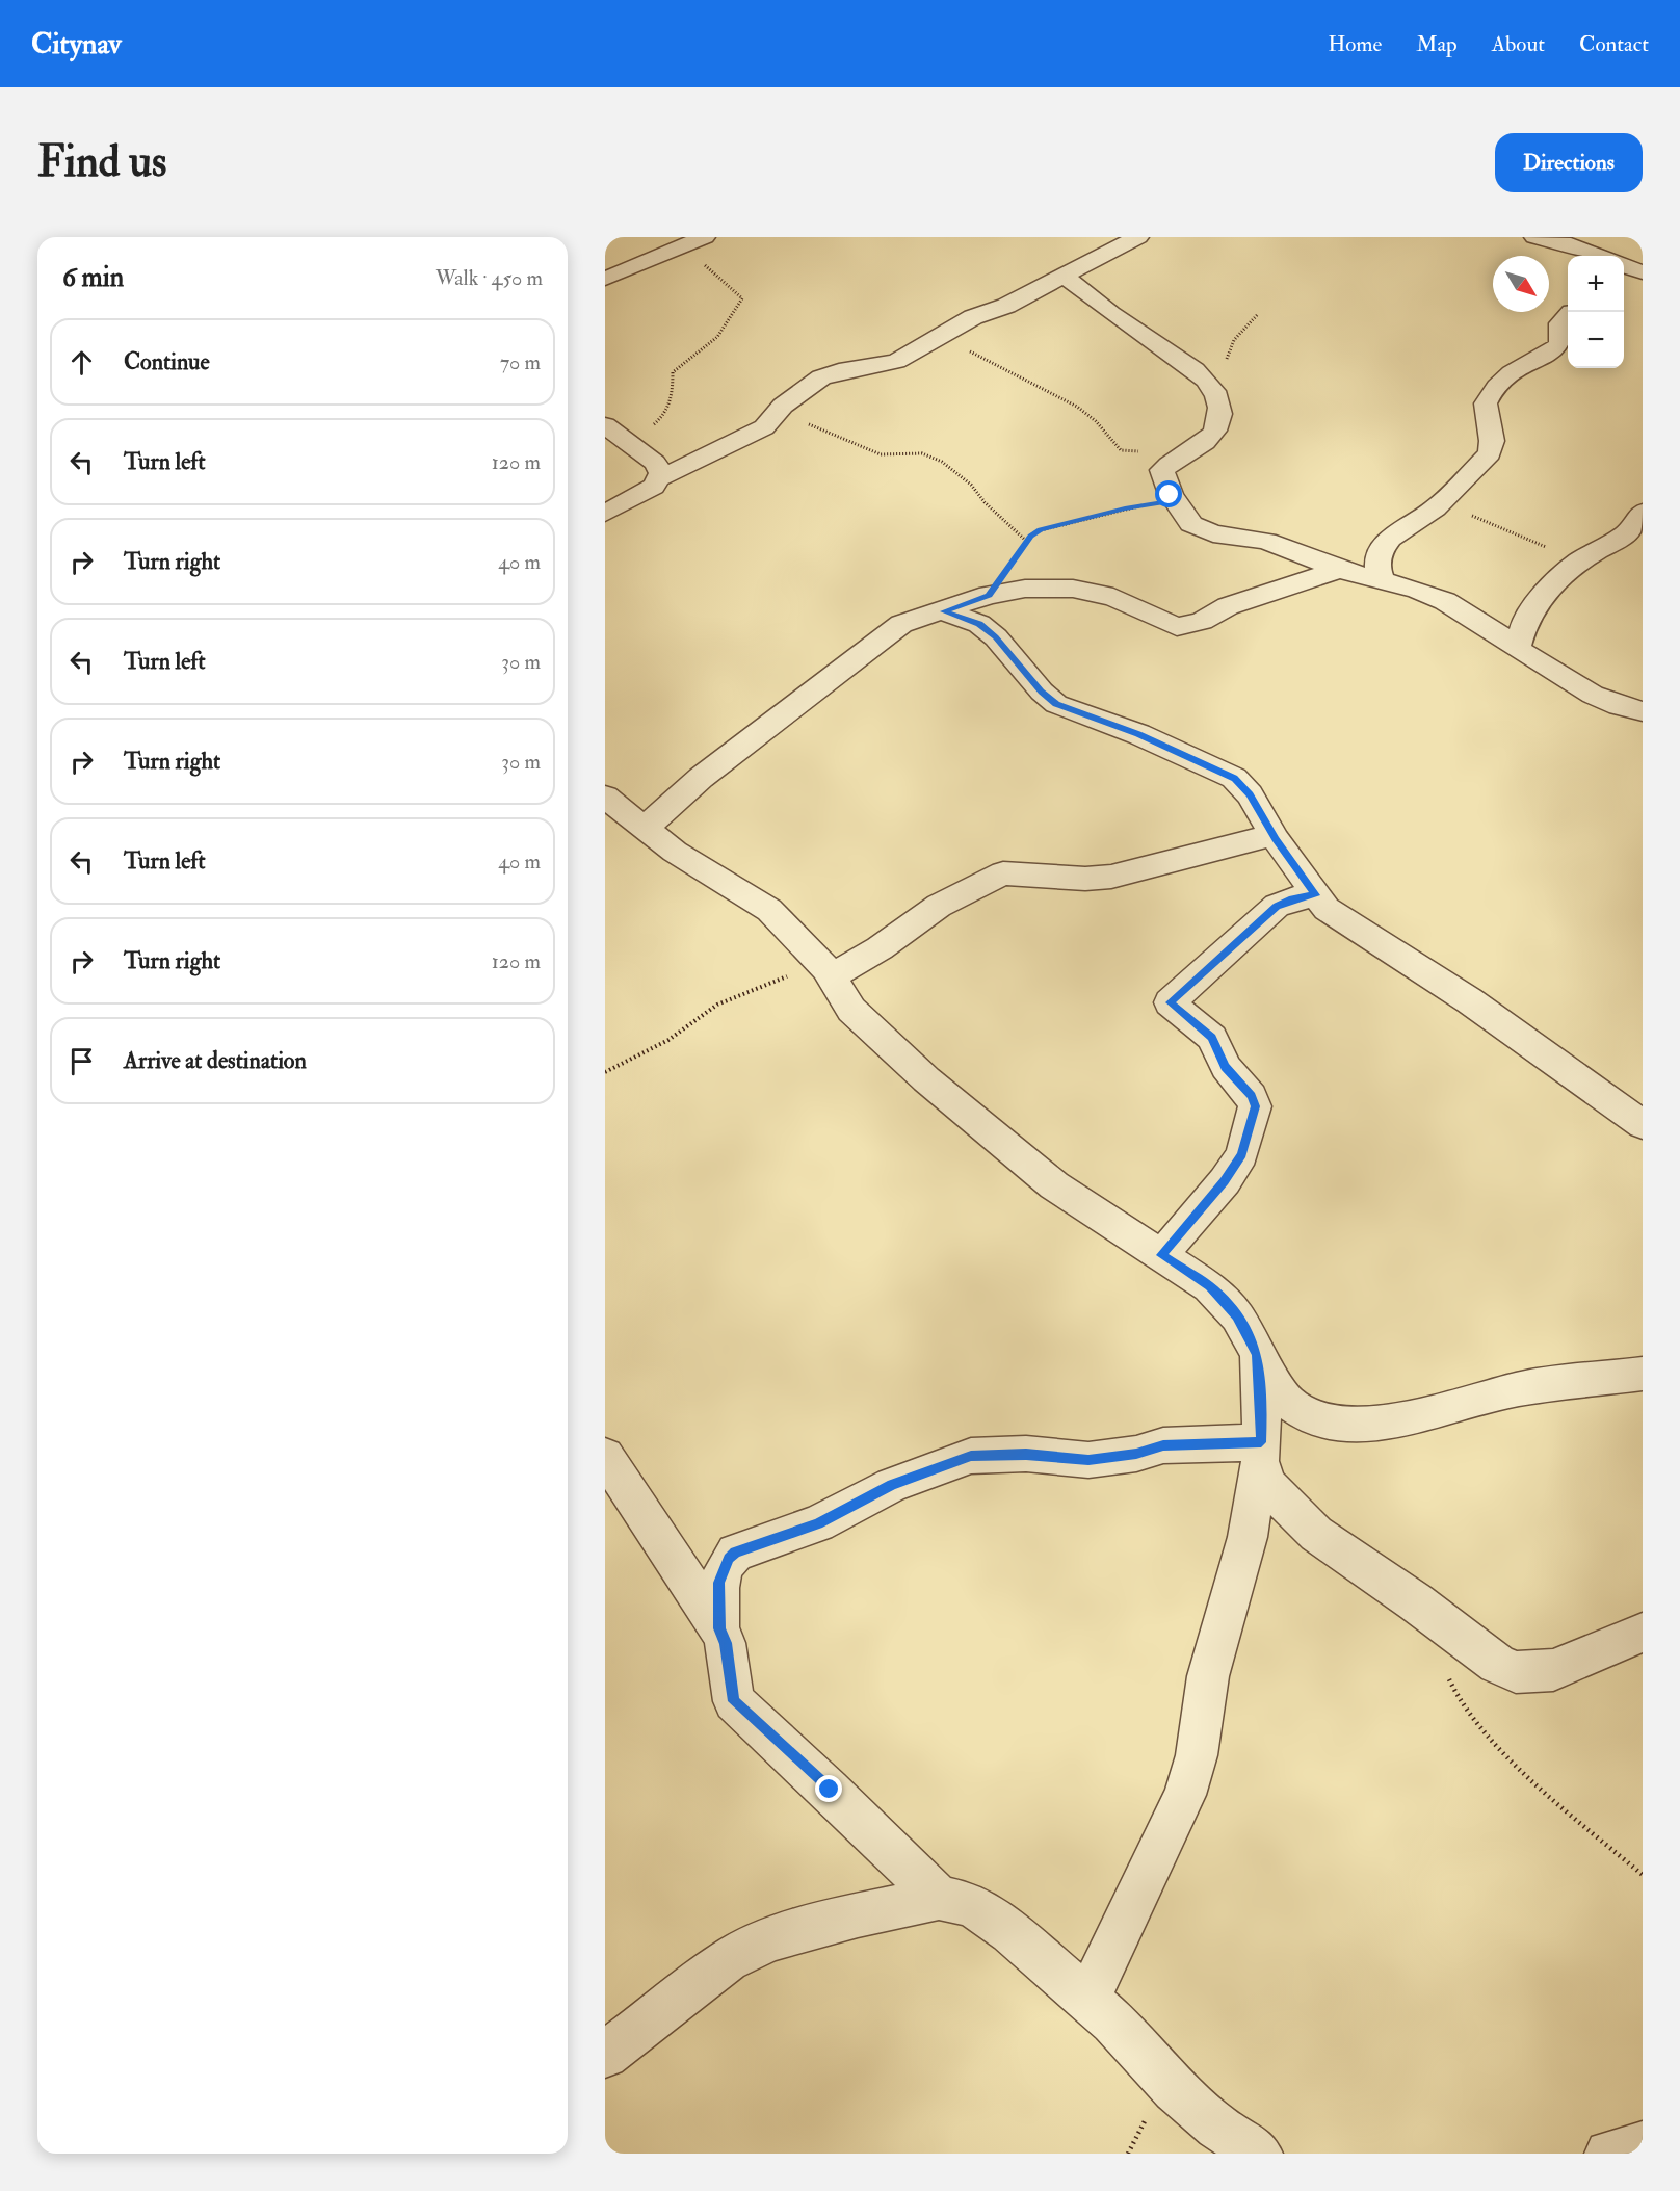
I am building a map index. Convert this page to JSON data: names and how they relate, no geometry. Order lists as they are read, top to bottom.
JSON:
{
  "north": "bottom right",
  "page": {
    "header": "Citynav",
    "nav": [
      "Home",
      "Map",
      "About",
      "Contact"
    ],
    "buttons": "Directions",
    "title": "Find us",
    "heading": ["6 min", "Walk · 450 m"],
    "map_buttons": ["+", "−"],
    "list": [
      ["Continue", "70 m"],
      ["Turn left", "120 m"],
      ["Turn right", "40 m"],
      ["Turn left", "30 m"],
      ["Turn right", "30 m"],
      ["Turn left", "40 m"],
      ["Turn right", "120 m"],
      "Arrive at destination"
    ]
  }
}
